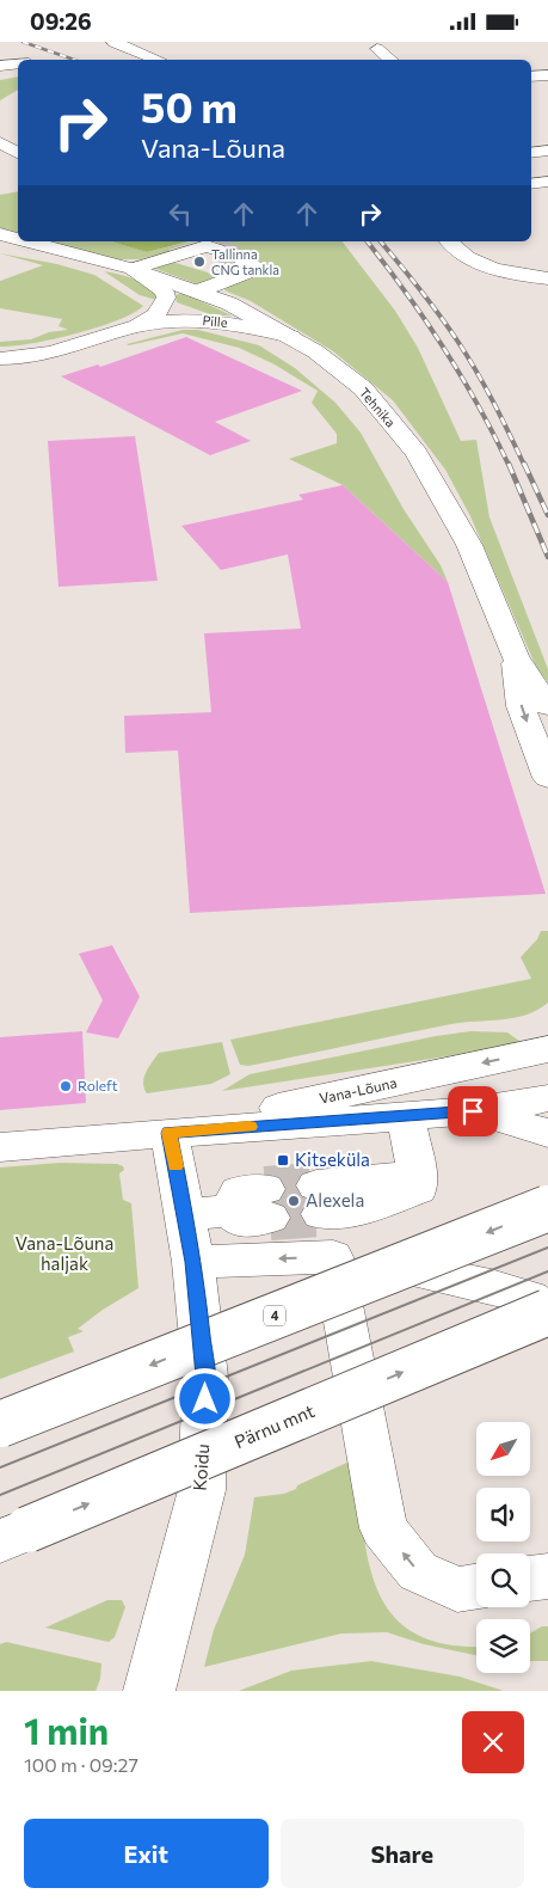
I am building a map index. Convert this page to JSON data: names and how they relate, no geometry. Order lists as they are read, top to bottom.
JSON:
{
  "streets": {
    "main road": [
      "Pille",
      "Tehnika",
      "Vana-Lõuna",
      "4",
      "Pärnu mnt",
      "Koidu"
    ]
  },
  "crossings": [
    ["Pille", "Tehnika"],
    ["Vana-Lõuna", "Koidu"]
  ],
  "parks": ["Vana-Lõuna haljak"],
  "places": {
    "other": ["Tallinna CNG tankla", "Roleft", "Alexela"],
    "transit": ["Kitseküla"]
  },
  "north": "bottom left",
  "page": {
    "status": "09:26",
    "turn": ["50 m", "Vana-Lõuna"],
    "heading": ["1 min", "100 m · 09:27"],
    "buttons": ["Exit", "Share"]
  }
}
